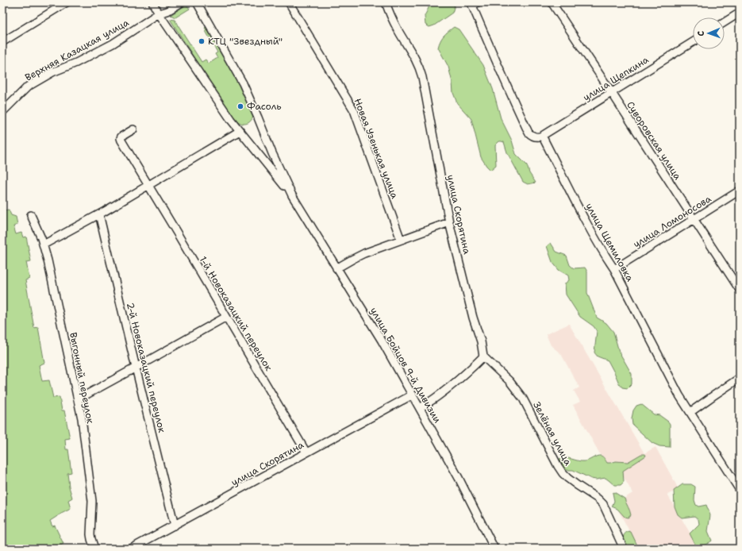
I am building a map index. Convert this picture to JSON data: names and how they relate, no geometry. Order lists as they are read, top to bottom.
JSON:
{
  "streets": {
    "street": [
      "Верхняя Казацкая улица",
      "улица Щепкина",
      "Суворовская улица",
      "Новая Узенькая улица",
      "улица Скорятина",
      "улица Ломоносова",
      "улица Щемиловка",
      "1-й Новоказацкий переулок",
      "улица Бойцов 9-й Дивизии",
      "2-й Новоказацкий переулок",
      "Выгонный переулок",
      "Зелёная улица"
    ]
  },
  "crossings": [
    ["Верхняя Казацкая улица", "улица Бойцов 9-й Дивизии"],
    ["улица Щепкина", "Суворовская улица"],
    ["улица Щепкина", "улица Щемиловка"],
    ["Суворовская улица", "улица Ломоносова"],
    ["улица Скорятина", "1-й Новоказацкий переулок"],
    ["улица Скорятина", "улица Бойцов 9-й Дивизии"],
    ["улица Скорятина", "2-й Новоказацкий переулок"],
    ["улица Скорятина", "Зелёная улица"],
    ["улица Ломоносова", "улица Щемиловка"]
  ],
  "places": ["КТЦ \"Звездный\"", "Фасоль"],
  "north": "left"
}
